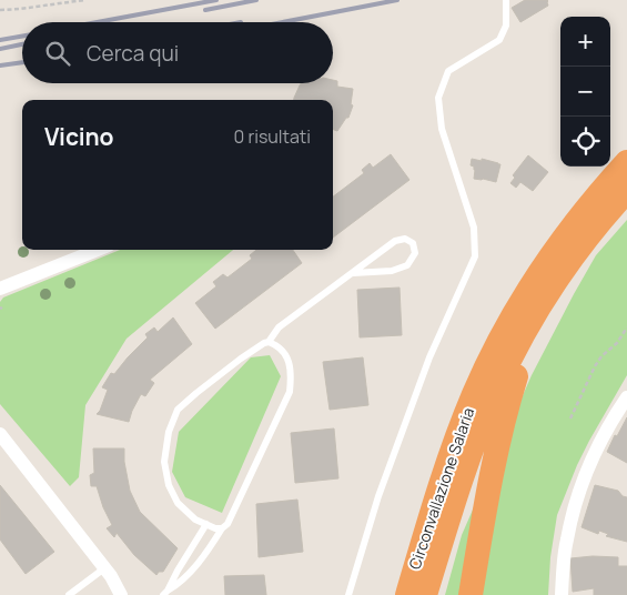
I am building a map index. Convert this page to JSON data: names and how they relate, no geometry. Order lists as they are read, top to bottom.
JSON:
{
  "streets": {
    "highway": ["Circonvallazione Salaria"]
  },
  "page": {
    "map_buttons": ["+", "−"],
    "search": "Cerca qui",
    "heading": ["Vicino", "0 risultati"]
  }
}
